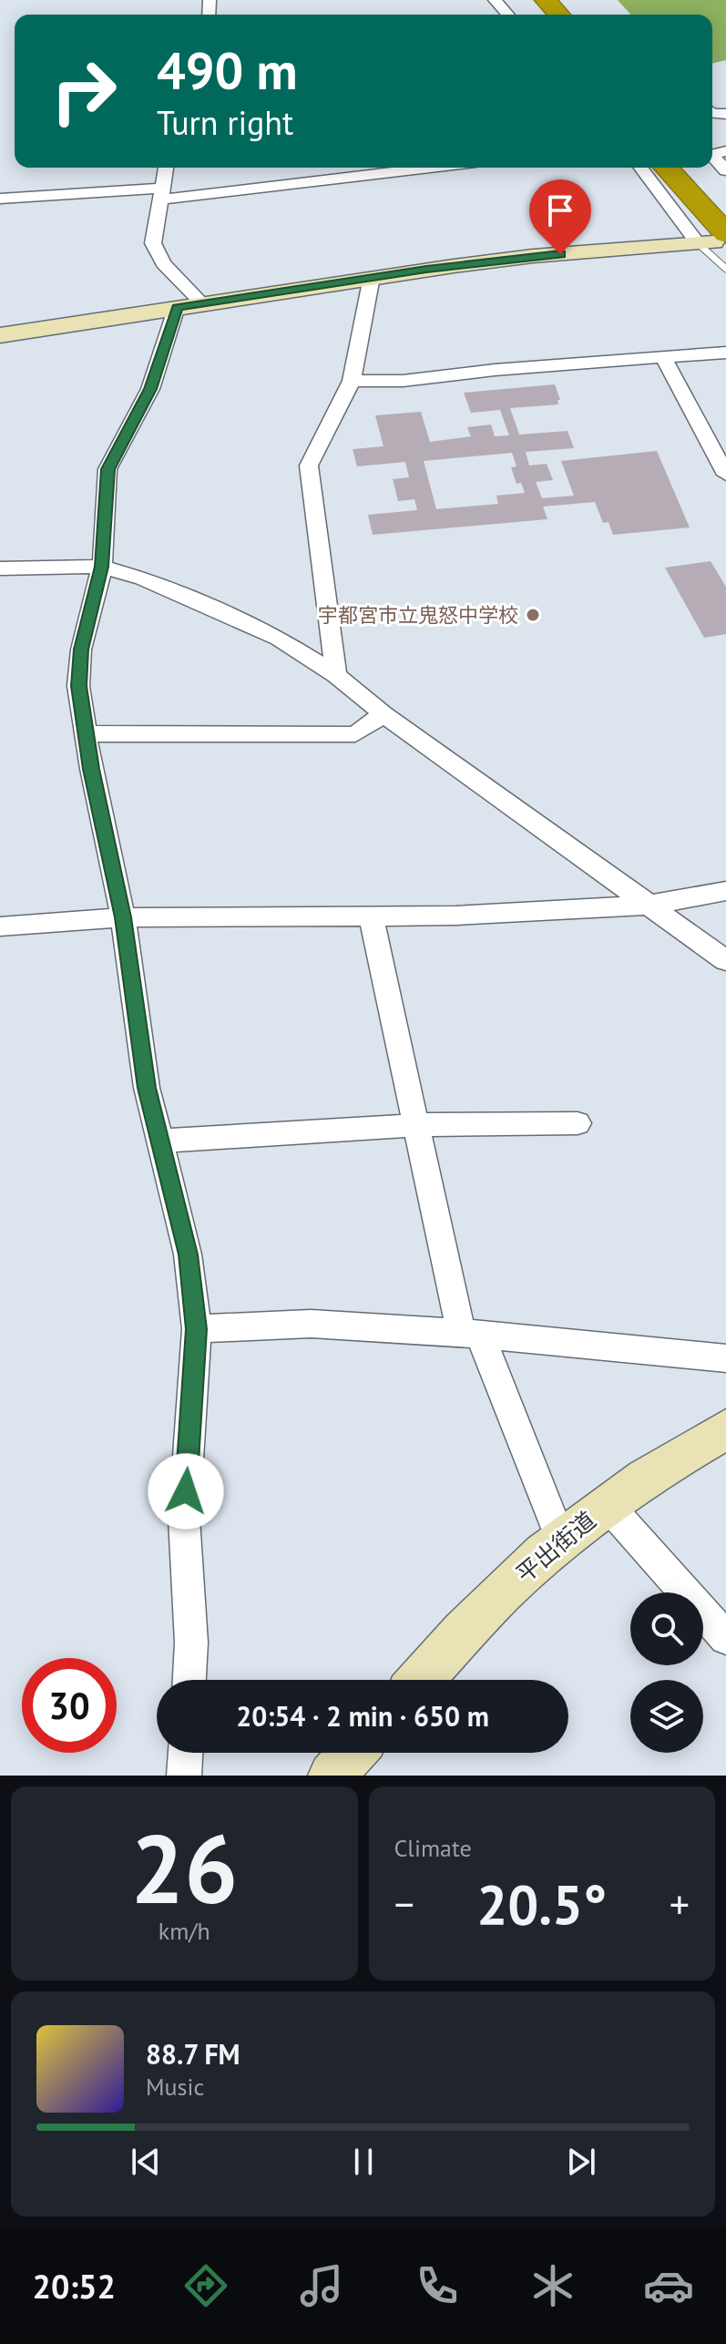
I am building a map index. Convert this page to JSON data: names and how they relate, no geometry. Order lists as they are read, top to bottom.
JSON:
{
  "streets": {
    "street": ["平出街道"]
  },
  "places": ["宇都宮市立鬼怒中学校"],
  "page": {
    "turn": ["490 m", "Turn right"],
    "limit": "30",
    "trip": "20:54 · 2 min · 650 m",
    "tile": [
      ["26", "km/h"],
      "Climate"
    ],
    "heat": ["−", "20.5°", "+"],
    "song": ["88.7 FM", "Music"],
    "tabs": "20:52"
  }
}
